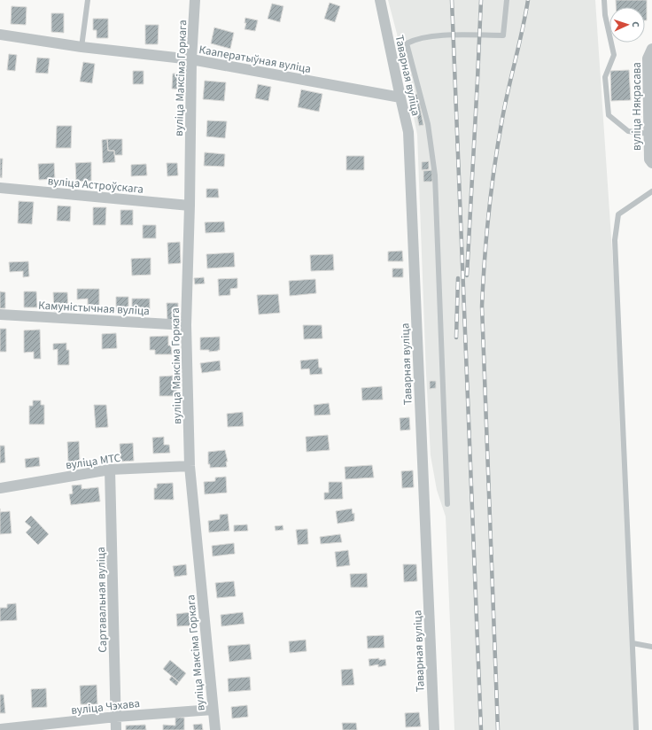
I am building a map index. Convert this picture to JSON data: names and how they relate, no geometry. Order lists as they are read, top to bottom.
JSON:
{
  "streets": {
    "street": [
      "Кааператыўная вуліца",
      "Таварная вуліца",
      "вуліца Максіма Горкага",
      "вуліца Някрасава",
      "вуліца Астроўскага",
      "Камуністычная вуліца",
      "вуліца МТС",
      "Сартавальная вуліца",
      "вуліца Чэхава"
    ]
  },
  "crossings": [
    ["Кааператыўная вуліца", "Таварная вуліца"],
    ["Кааператыўная вуліца", "вуліца Максіма Горкага"],
    ["вуліца Максіма Горкага", "вуліца Астроўскага"],
    ["вуліца Максіма Горкага", "Камуністычная вуліца"],
    ["вуліца Максіма Горкага", "вуліца МТС"],
    ["вуліца Максіма Горкага", "вуліца Чэхава"],
    ["вуліца МТС", "Сартавальная вуліца"],
    ["Сартавальная вуліца", "вуліца Чэхава"]
  ],
  "north": "right"
}
